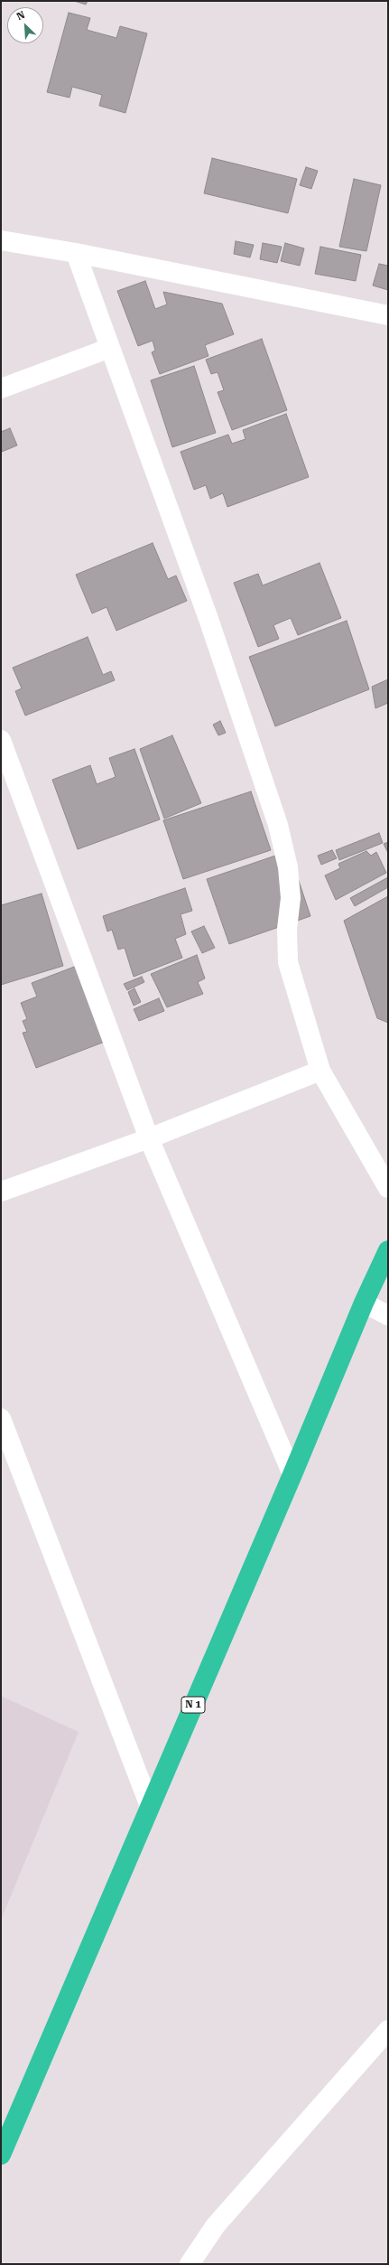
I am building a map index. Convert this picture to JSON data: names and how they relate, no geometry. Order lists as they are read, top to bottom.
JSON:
{
  "streets": {
    "highway": ["N 1"]
  },
  "north": "top left"
}
